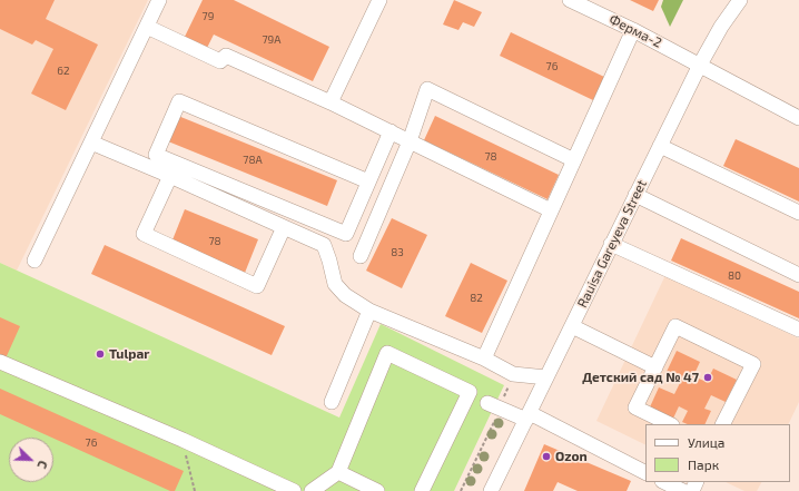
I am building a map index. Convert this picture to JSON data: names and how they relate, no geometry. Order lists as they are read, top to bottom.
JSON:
{
  "streets": {
    "street": ["Ферма-2", "Rauisa Gareyeva Street"]
  },
  "crossings": [
    ["Ферма-2", "Rauisa Gareyeva Street"]
  ],
  "places": ["Tulpar", "Детский сад № 47", "Ozon"],
  "house_numbers": [
    "79",
    "79А",
    "76",
    "62",
    "78",
    "78А",
    "78",
    "83",
    "80",
    "82",
    "76"
  ],
  "legend": ["Улица", "Парк"],
  "north": "bottom right"
}
